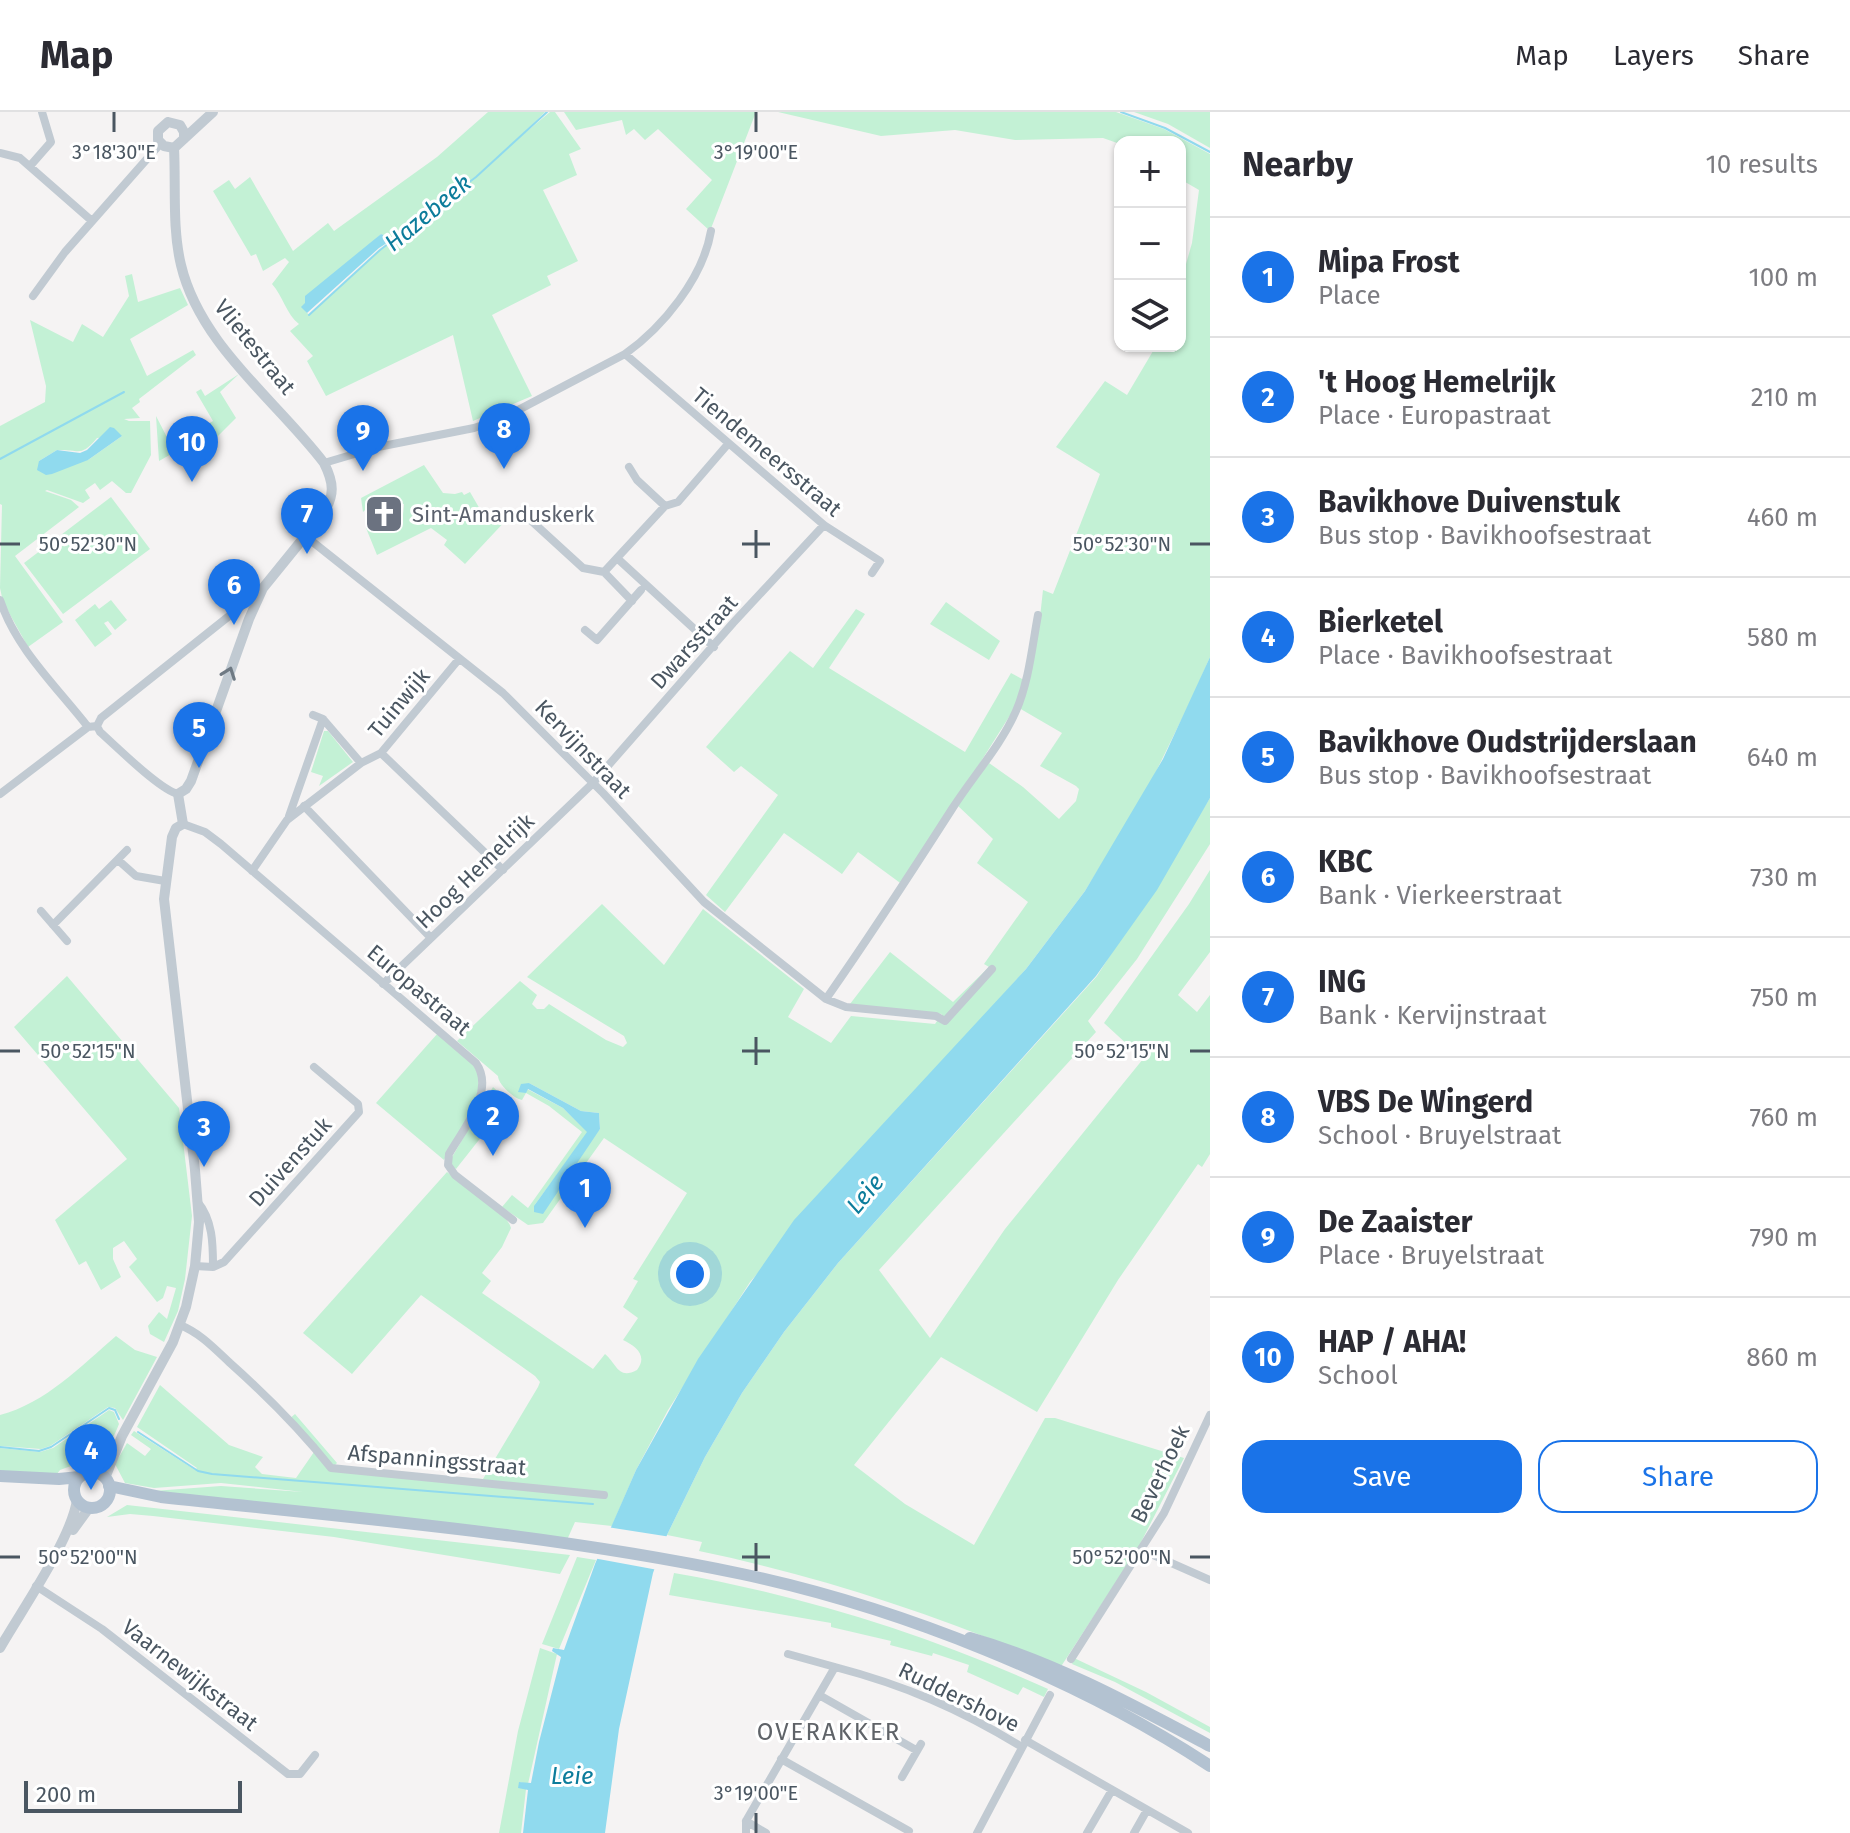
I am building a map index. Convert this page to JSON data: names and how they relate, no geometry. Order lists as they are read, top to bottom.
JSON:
{
  "streets": {
    "street": [
      "Vlietestraat",
      "Tiendemeersstraat",
      "Dwarsstraat",
      "Tuinwijk",
      "Kervijnstraat",
      "Hoog Hemelrijk",
      "Europastraat",
      "Duivenstuk",
      "Afspanningsstraat",
      "Beverhoek",
      "Vaarnewijkstraat",
      "Ruddershove"
    ]
  },
  "crossings": [
    ["Tiendemeersstraat", "Dwarsstraat"],
    ["Dwarsstraat", "Kervijnstraat"],
    ["Dwarsstraat", "Hoog Hemelrijk"],
    ["Tuinwijk", "Kervijnstraat"],
    ["Tuinwijk", "Europastraat"],
    ["Kervijnstraat", "Hoog Hemelrijk"],
    ["Hoog Hemelrijk", "Europastraat"]
  ],
  "districts": ["OVERAKKER"],
  "water": ["Hazebeek", "Leie"],
  "places": {
    "church": ["Sint-Amanduskerk"]
  },
  "scale_bar": "200 m",
  "page": {
    "header": "Map",
    "nav": ["Map", "Layers", "Share"],
    "heading": ["Nearby", "10 results"],
    "map_buttons": ["+", "−"],
    "list": [
      {
        "mark": "1",
        "name": "Mipa Frost",
        "note": "Place",
        "value": "100 m"
      },
      {
        "mark": "2",
        "name": "'t Hoog Hemelrijk",
        "note": "Place · Europastraat",
        "value": "210 m"
      },
      {
        "mark": "3",
        "name": "Bavikhove Duivenstuk",
        "note": "Bus stop · Bavikhoofsestraat",
        "value": "460 m"
      },
      {
        "mark": "4",
        "name": "Bierketel",
        "note": "Place · Bavikhoofsestraat",
        "value": "580 m"
      },
      {
        "mark": "5",
        "name": "Bavikhove Oudstrijderslaan",
        "note": "Bus stop · Bavikhoofsestraat",
        "value": "640 m"
      },
      {
        "mark": "6",
        "name": "KBC",
        "note": "Bank · Vierkeerstraat",
        "value": "730 m"
      },
      {
        "mark": "7",
        "name": "ING",
        "note": "Bank · Kervijnstraat",
        "value": "750 m"
      },
      {
        "mark": "8",
        "name": "VBS De Wingerd",
        "note": "School · Bruyelstraat",
        "value": "760 m"
      },
      {
        "mark": "9",
        "name": "De Zaaister",
        "note": "Place · Bruyelstraat",
        "value": "790 m"
      },
      {
        "mark": "10",
        "name": "HAP / AHA!",
        "note": "School",
        "value": "860 m"
      }
    ],
    "pins": [
      "8",
      "9",
      "10",
      "7",
      "6",
      "5",
      "2",
      "3",
      "1",
      "4"
    ],
    "buttons": ["Save", "Share"],
    "scale": "200 m"
  },
  "coordinates": [
    "3°18'30\"E",
    "3°19'00\"E",
    "50°52'30\"N",
    "50°52'15\"N",
    "50°52'00\"N"
  ]
}
